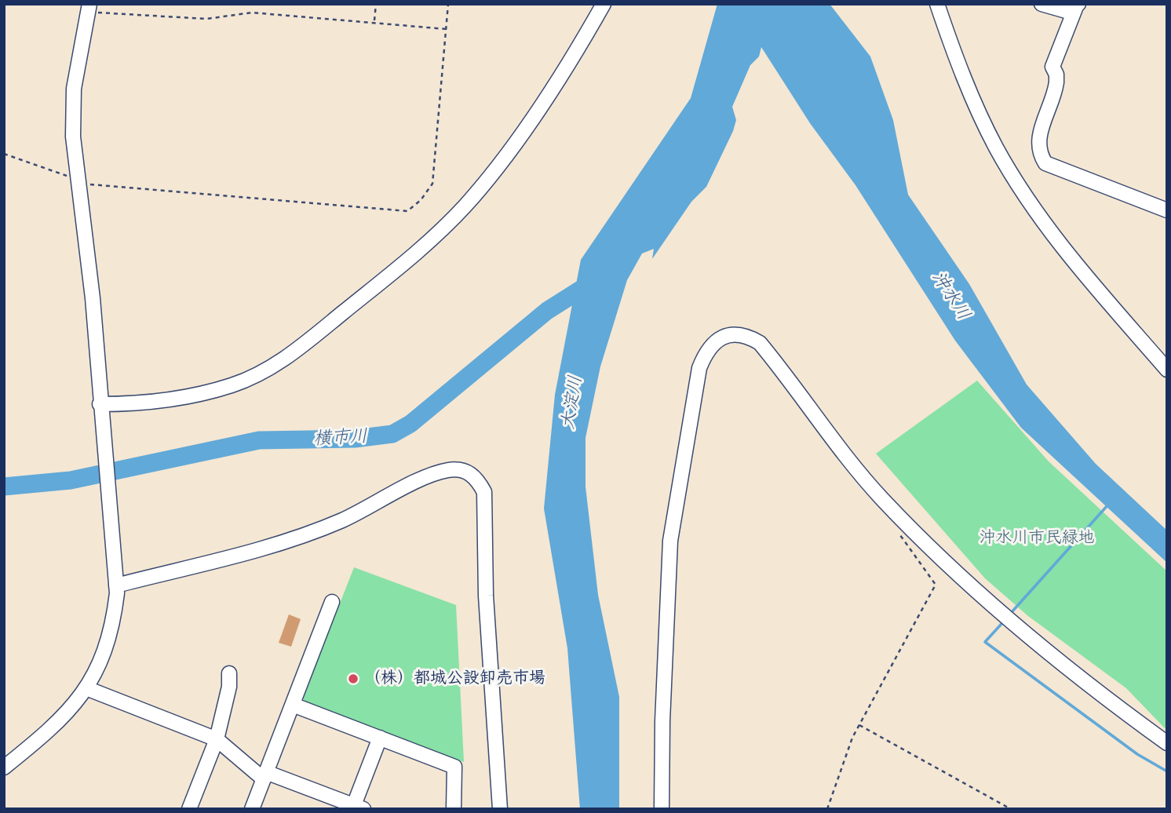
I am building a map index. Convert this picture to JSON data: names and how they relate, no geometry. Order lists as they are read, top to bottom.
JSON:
{
  "water": ["沖水川", "大淀川", "横市川"],
  "parks": ["沖水川市民緑地"],
  "places": ["（株）都城公設卸売市場"]
}
